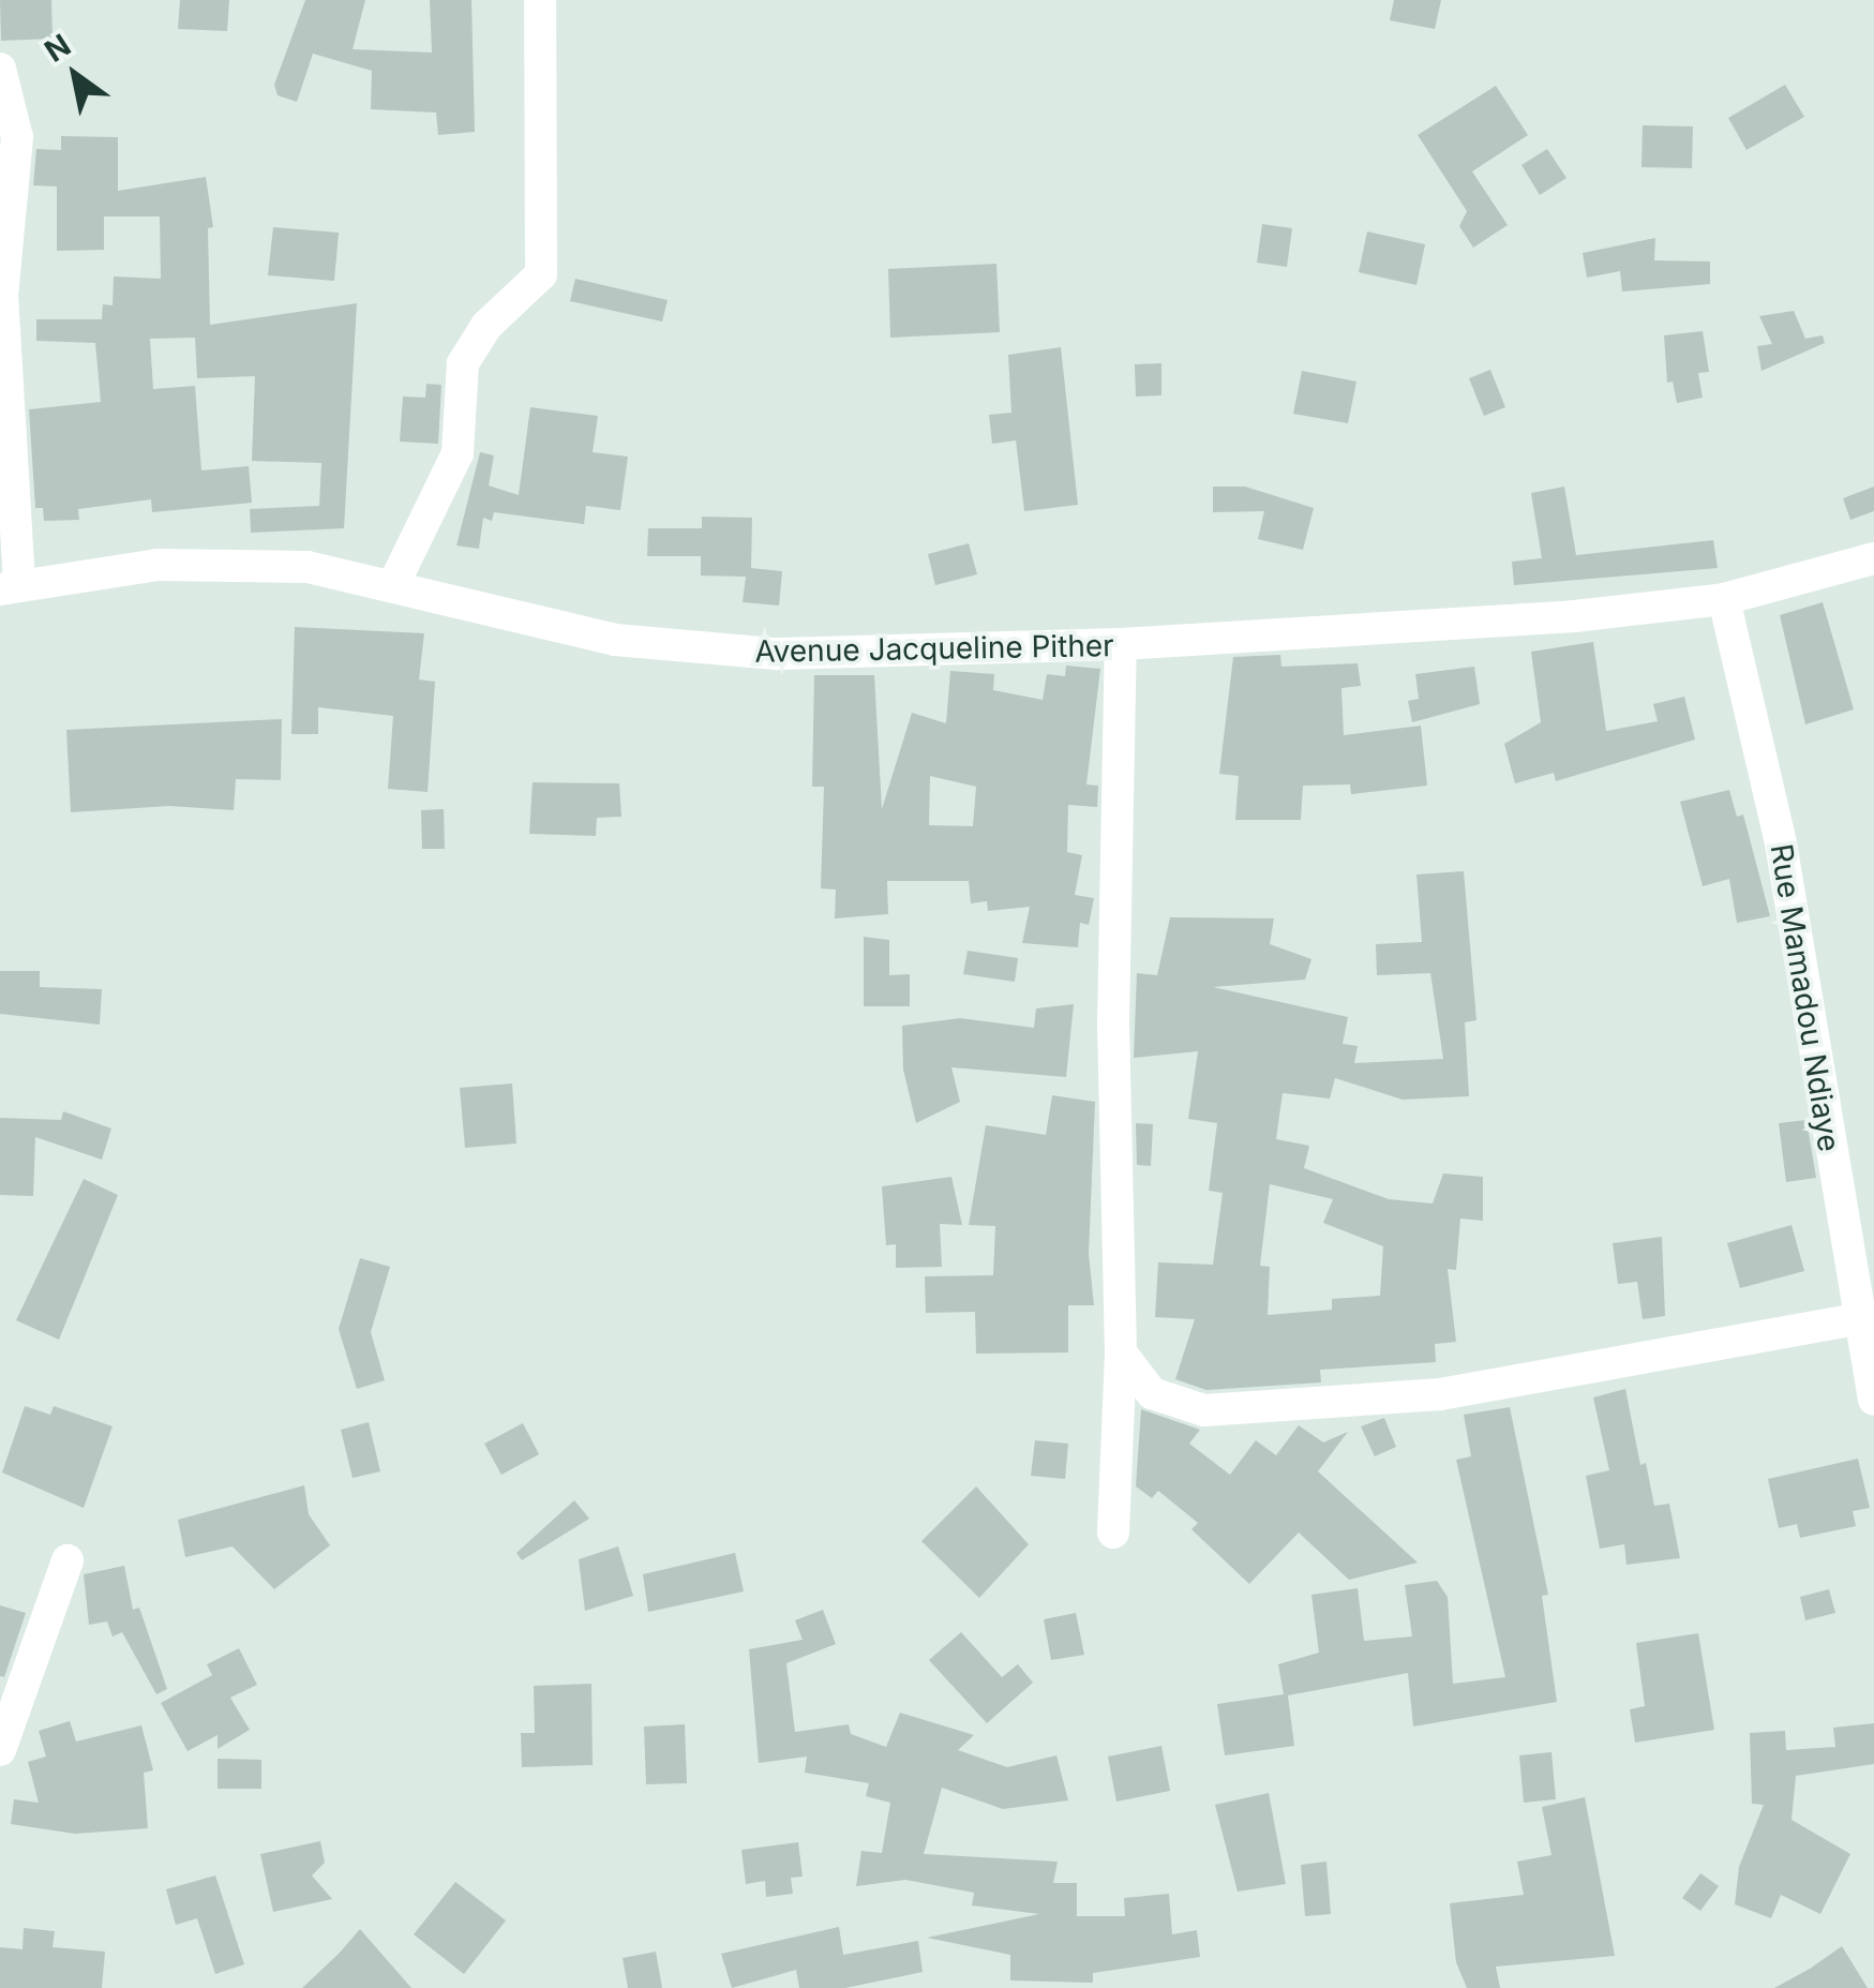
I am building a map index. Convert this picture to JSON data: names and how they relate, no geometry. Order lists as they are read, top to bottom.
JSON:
{
  "streets": {
    "street": ["Avenue Jacqueline Pither", "Rue Mamadou Ndiaye"]
  },
  "crossings": [
    ["Avenue Jacqueline Pither", "Rue Mamadou Ndiaye"]
  ],
  "north": "top left"
}
